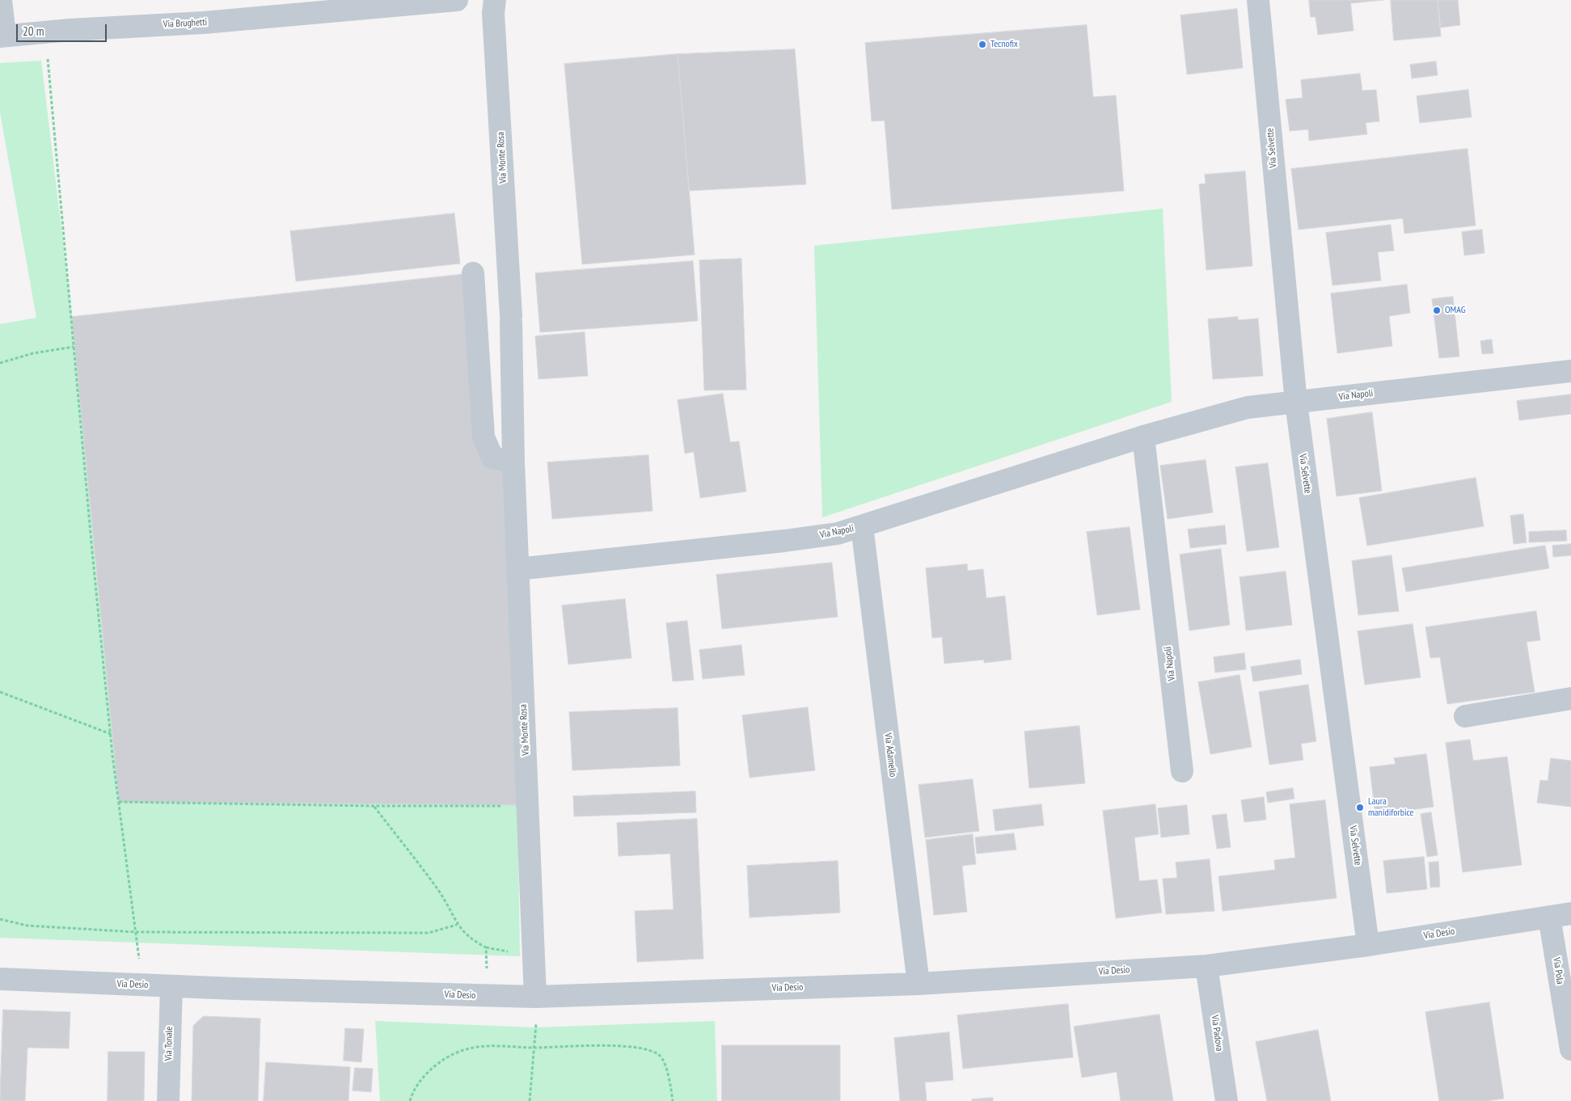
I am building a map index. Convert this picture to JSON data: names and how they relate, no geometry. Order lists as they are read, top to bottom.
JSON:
{
  "streets": {
    "street": [
      "Via Brughetti",
      "Via Selvette",
      "Via Monte Rosa",
      "Via Napoli",
      "Via Adamello",
      "Via Desio",
      "Via Pola",
      "Via Padova",
      "Via Tonale"
    ]
  },
  "crossings": [
    ["Via Selvette", "Via Napoli"],
    ["Via Selvette", "Via Desio"],
    ["Via Monte Rosa", "Via Napoli"],
    ["Via Monte Rosa", "Via Desio"],
    ["Via Napoli", "Via Adamello"],
    ["Via Adamello", "Via Desio"],
    ["Via Desio", "Via Pola"],
    ["Via Desio", "Via Padova"],
    ["Via Desio", "Via Tonale"]
  ],
  "places": ["Tecnofix", "OMAG", "Laura manidiforbice"],
  "scale_bar": "20 m"
}
